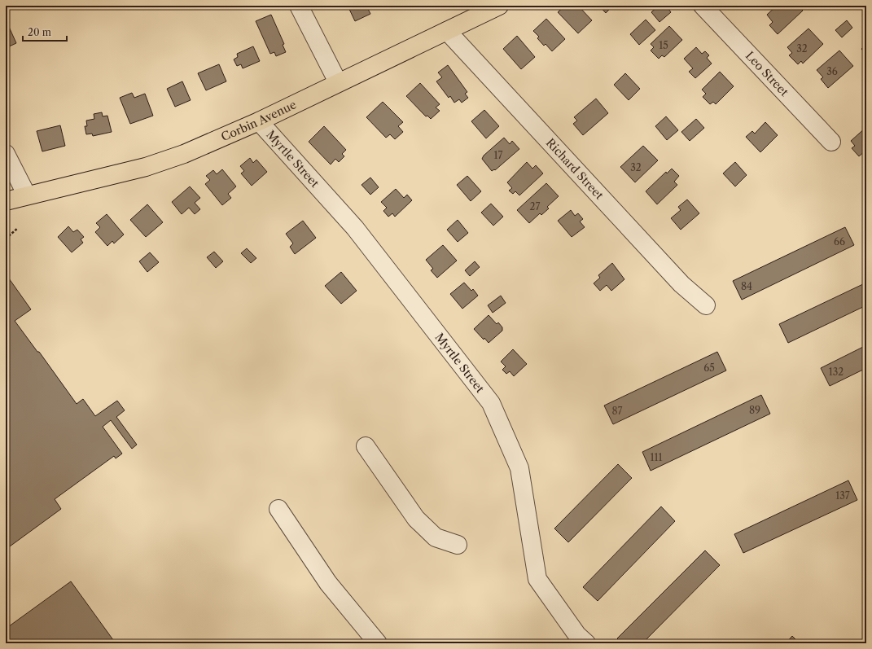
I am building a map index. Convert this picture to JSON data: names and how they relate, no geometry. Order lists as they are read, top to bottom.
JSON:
{
  "streets": {
    "main road": ["Corbin Avenue"],
    "street": ["Leo Street", "Myrtle Street", "Richard Street"]
  },
  "crossings": [
    ["Corbin Avenue", "Myrtle Street"],
    ["Corbin Avenue", "Richard Street"]
  ],
  "house_numbers": [
    "15",
    "32",
    "36",
    "17",
    "32",
    "27",
    "66",
    "84",
    "65",
    "132",
    "89",
    "87",
    "111",
    "137"
  ],
  "scale_bar": "20 m"
}
